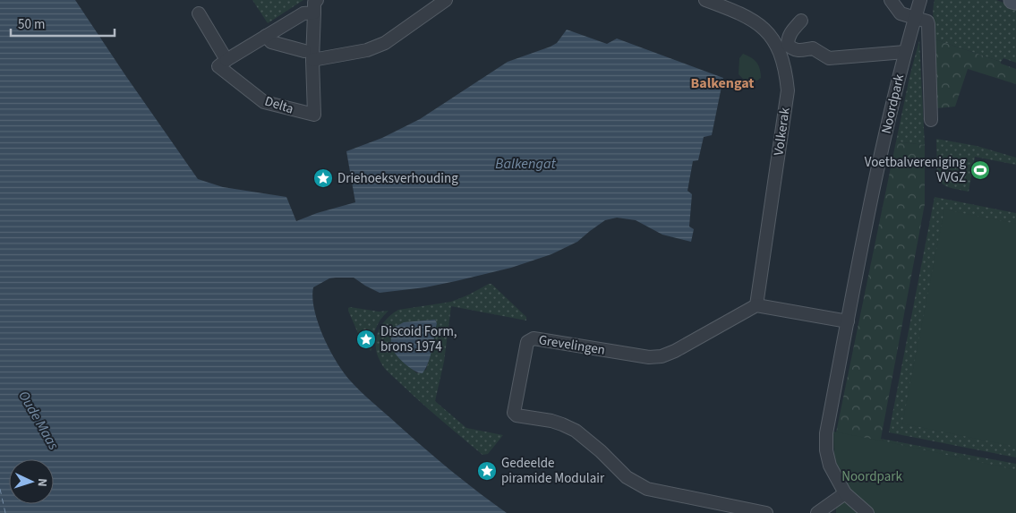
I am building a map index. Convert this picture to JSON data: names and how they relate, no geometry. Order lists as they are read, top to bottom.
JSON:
{
  "streets": {
    "street": [
      "Noordpark",
      "Delta",
      "Volkerak",
      "Grevelingen"
    ]
  },
  "crossings": [
    ["Volkerak", "Grevelingen"]
  ],
  "districts": ["Balkengat"],
  "water": ["Balkengat", "Oude Maas"],
  "parks": ["Noordpark"],
  "places": {
    "sports": ["Voetbalvereniging VVGZ"],
    "place": ["Driehoeksverhouding", "Discoid Form, brons 1974", "Gedeelde piramide Modulair"]
  },
  "scale_bar": "50 m",
  "north": "right"
}
